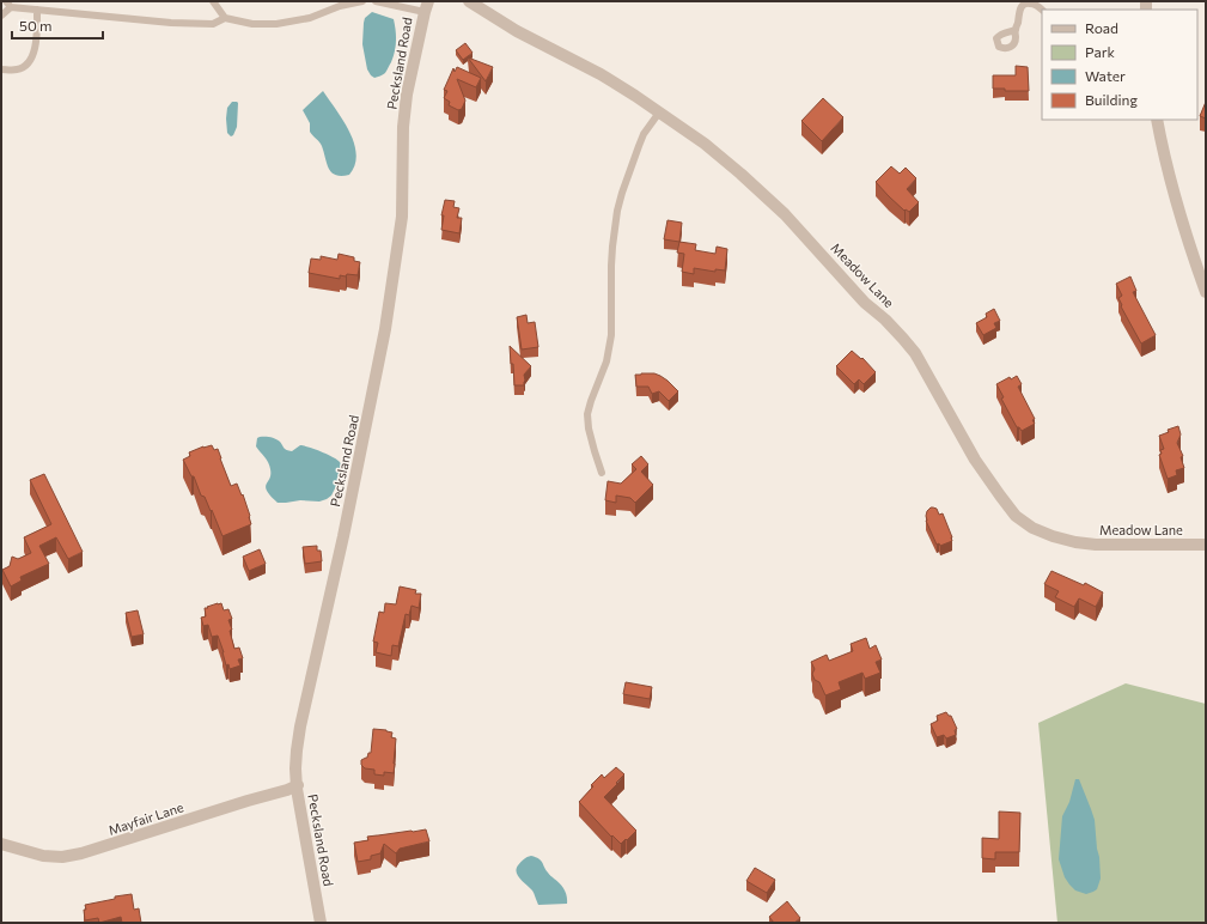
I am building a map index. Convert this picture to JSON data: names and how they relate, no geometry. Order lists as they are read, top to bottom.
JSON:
{
  "streets": {
    "street": ["Pecksland Road", "Meadow Lane", "Mayfair Lane"]
  },
  "crossings": [
    ["Pecksland Road", "Mayfair Lane"]
  ],
  "legend": [
    "Road",
    "Park",
    "Water",
    "Building"
  ],
  "scale_bar": "50 m"
}
